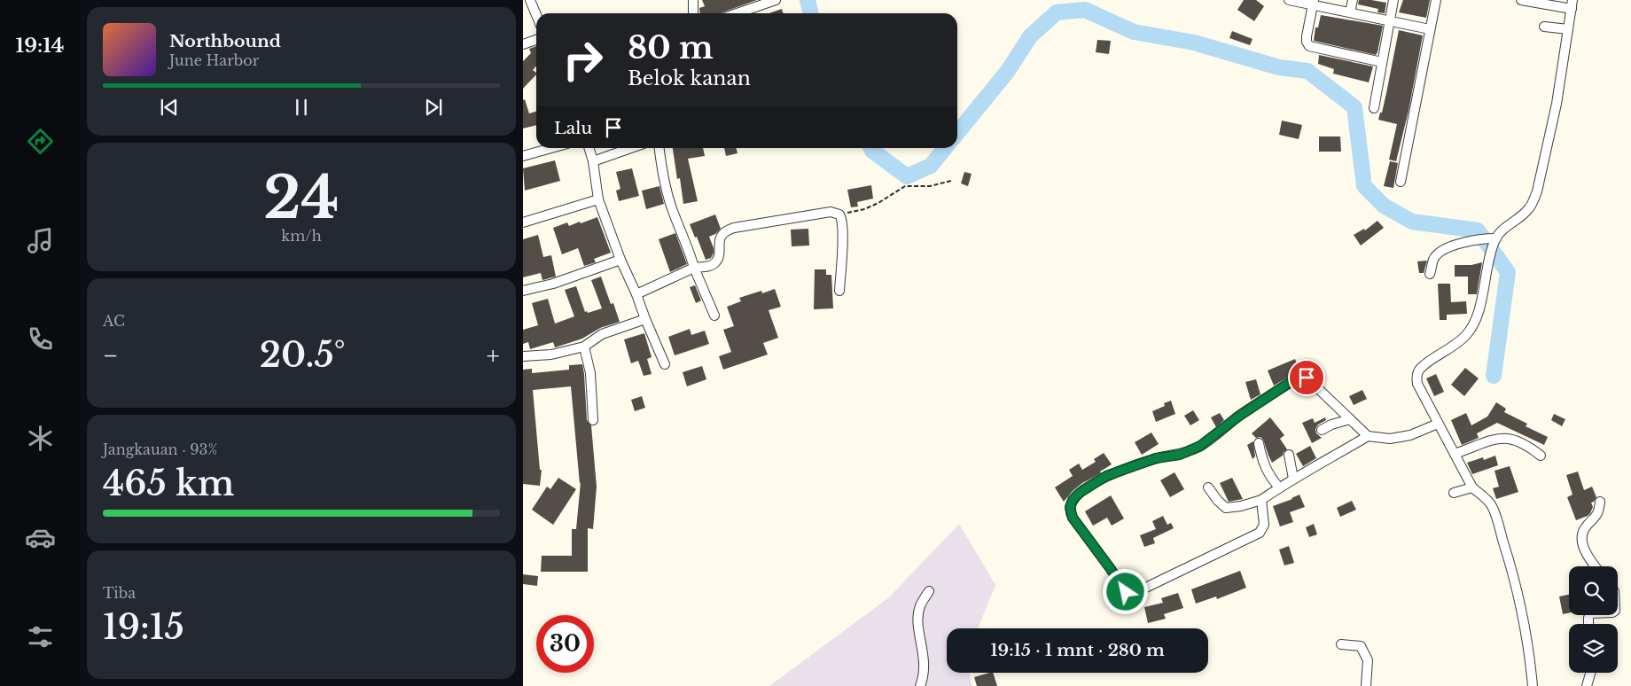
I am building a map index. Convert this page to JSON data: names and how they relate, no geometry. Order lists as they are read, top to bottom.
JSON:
{
  "page": {
    "tabs": "19:14",
    "turn": ["80 m", "Belok kanan"],
    "song": ["Northbound", "June Harbor"],
    "then": "Lalu",
    "tile": [
      ["24", "km/h"],
      "AC",
      ["Jangkauan · 93%", "465 km"],
      ["Tiba", "19:15"]
    ],
    "heat": ["−", "20.5°", "+"],
    "limit": "30",
    "trip": "19:15 · 1 mnt · 280 m"
  }
}
